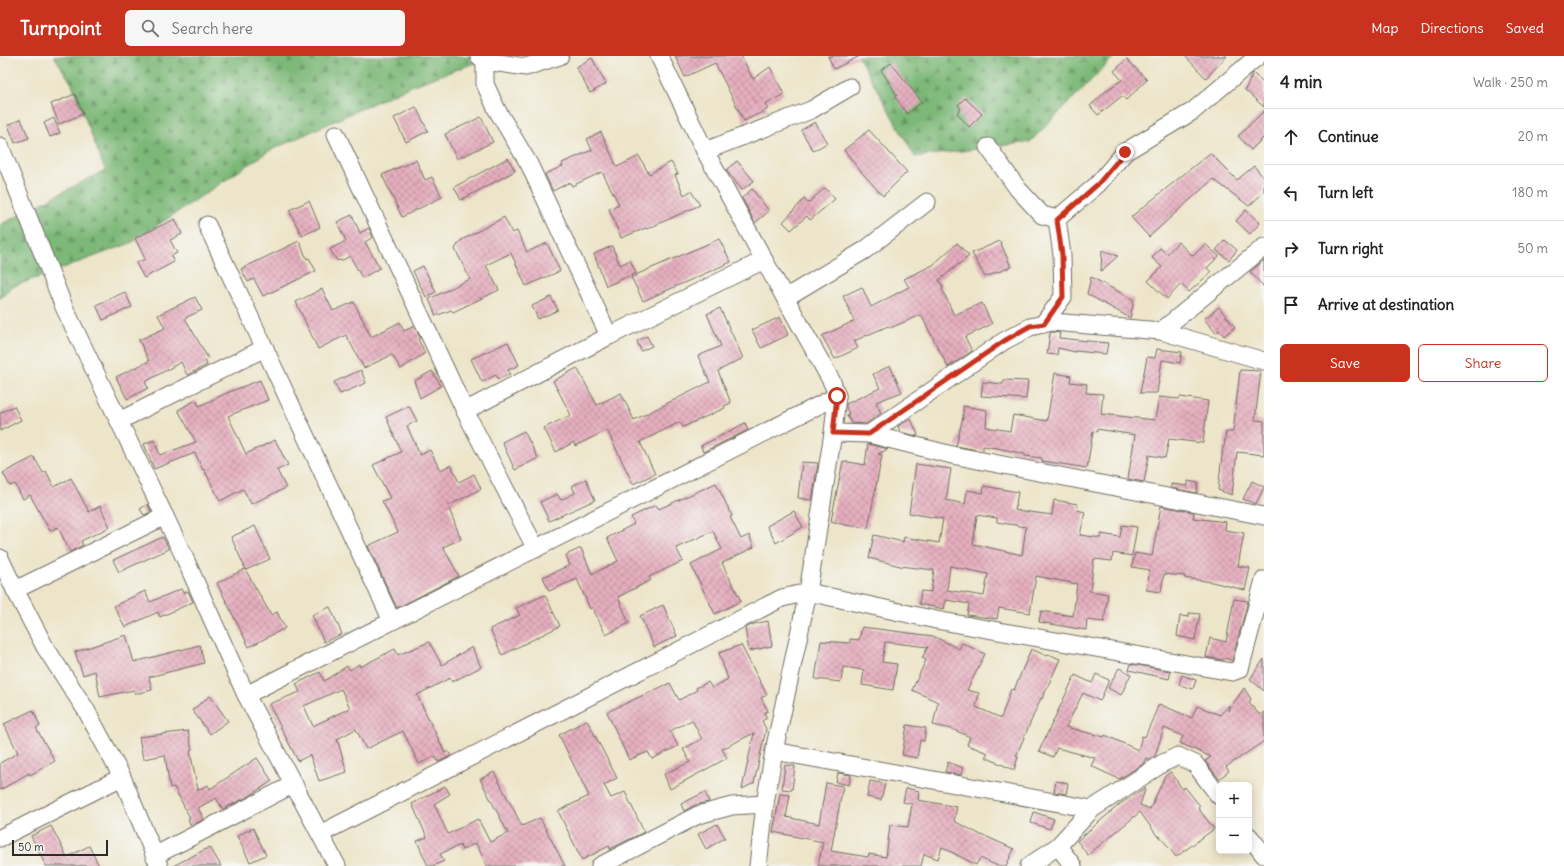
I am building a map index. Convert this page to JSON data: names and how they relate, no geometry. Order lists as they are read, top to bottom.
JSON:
{
  "scale_bar": "50 m",
  "page": {
    "header": "Turnpoint",
    "search": "Search here",
    "nav": ["Map", "Directions", "Saved"],
    "heading": ["4 min", "Walk · 250 m"],
    "list": [
      ["Continue", "20 m"],
      ["Turn left", "180 m"],
      ["Turn right", "50 m"],
      "Arrive at destination"
    ],
    "buttons": ["Save", "Share"],
    "map_buttons": ["+", "−"],
    "scale": "50 m"
  }
}
